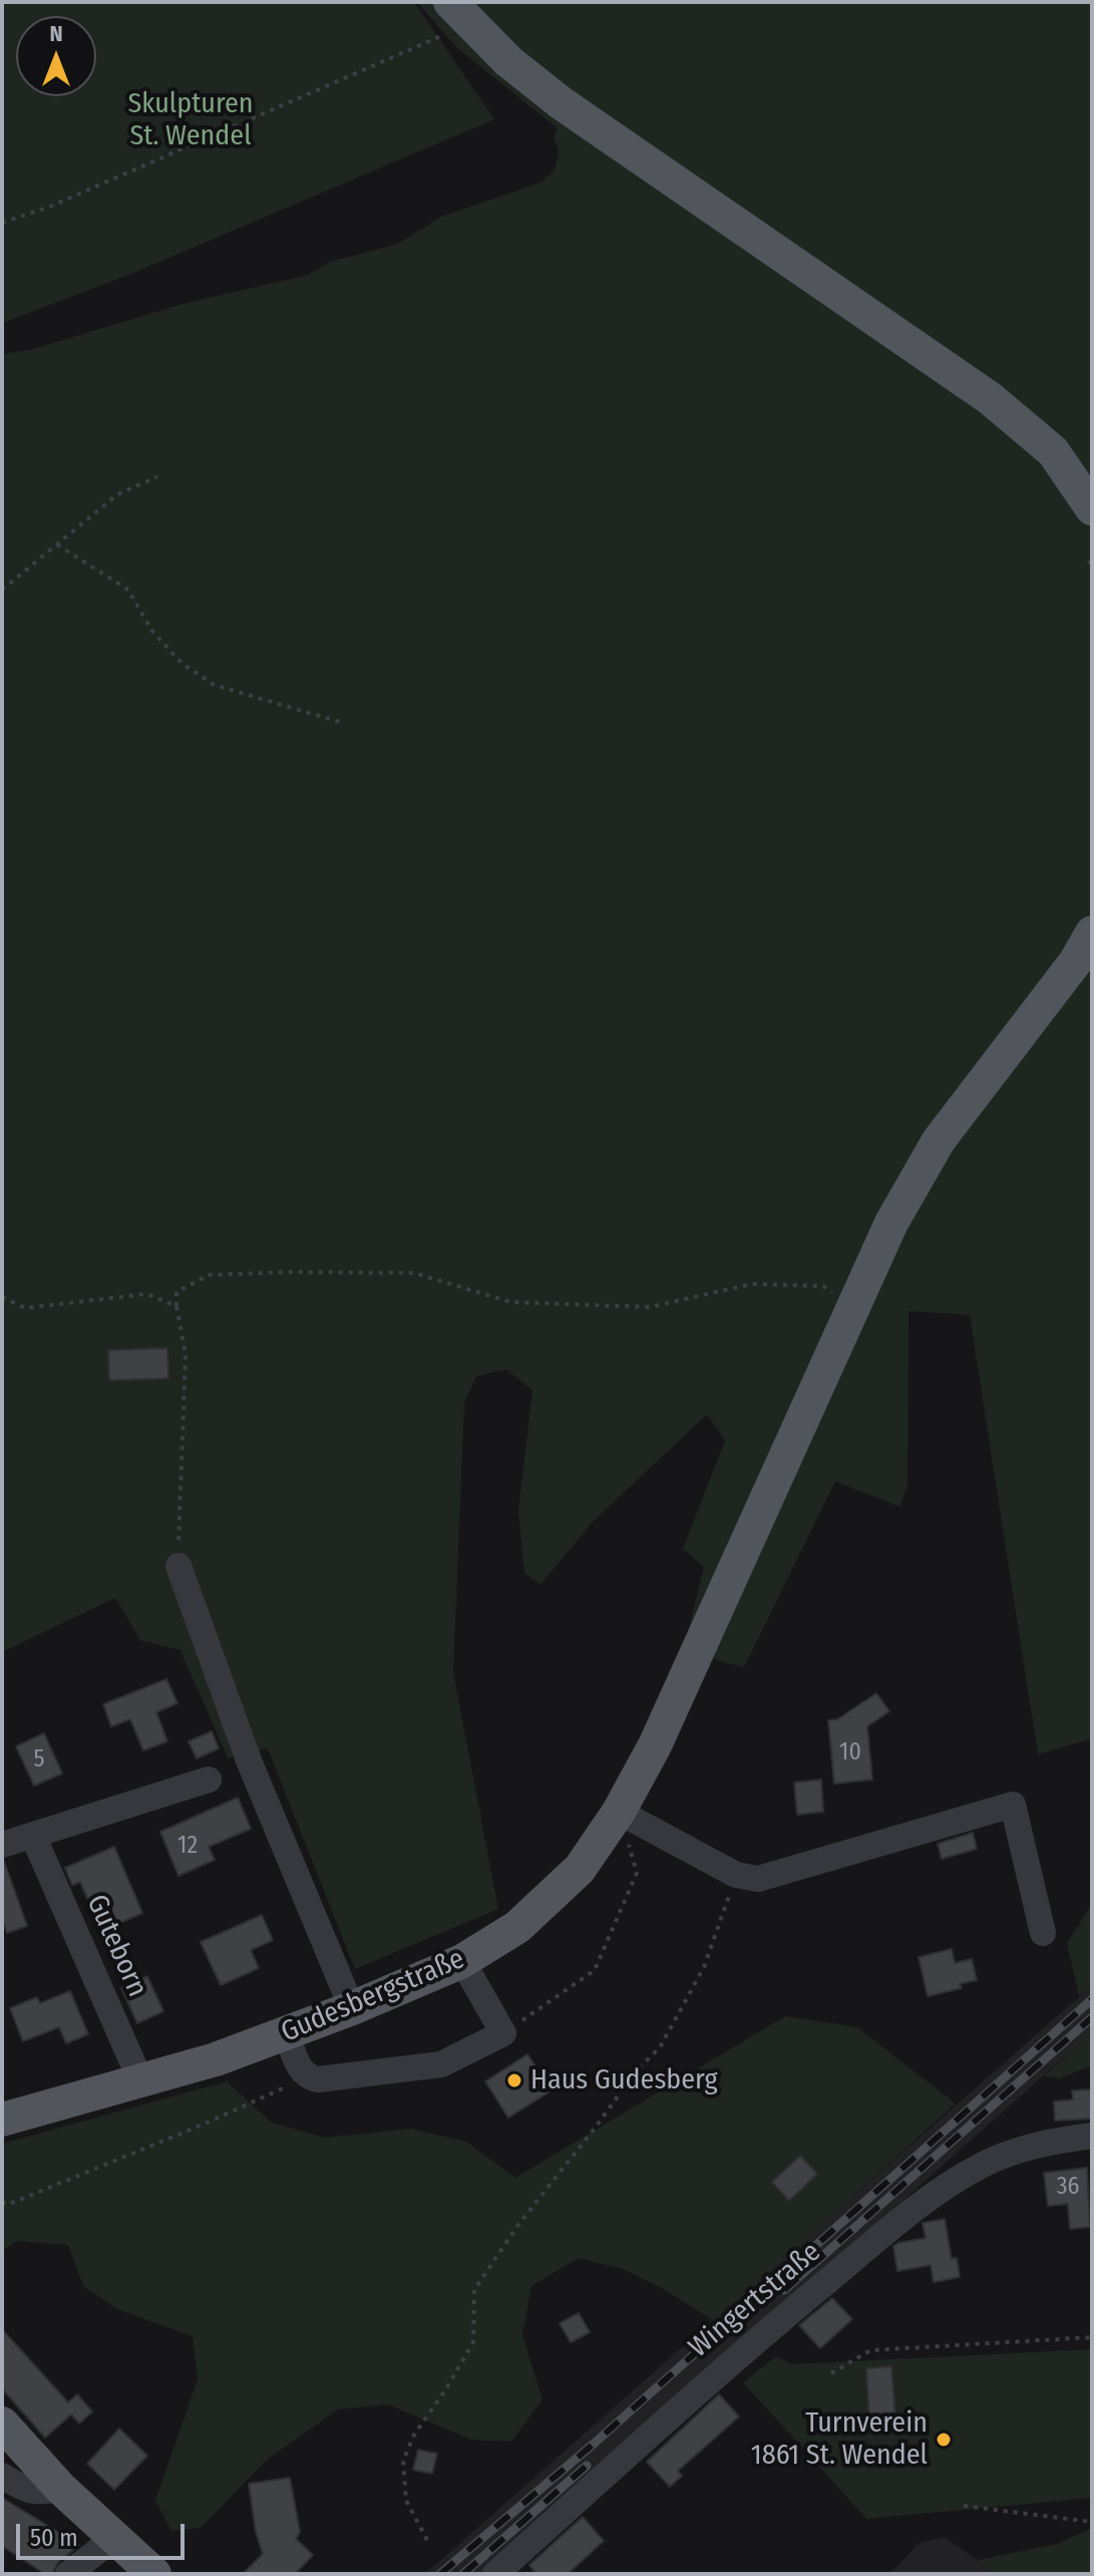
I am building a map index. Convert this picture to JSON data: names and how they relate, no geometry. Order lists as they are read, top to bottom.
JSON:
{
  "streets": {
    "main road": ["Gudesbergstraße"],
    "street": ["Guteborn", "Wingertstraße"]
  },
  "crossings": [
    ["Guteborn", "Gudesbergstraße"]
  ],
  "parks": ["Skulpturen St. Wendel"],
  "places": ["Haus Gudesberg", "Turnverein 1861 St. Wendel"],
  "house_numbers": [
    "10",
    "5",
    "12",
    "36"
  ],
  "scale_bar": "50 m",
  "north": "top"
}
